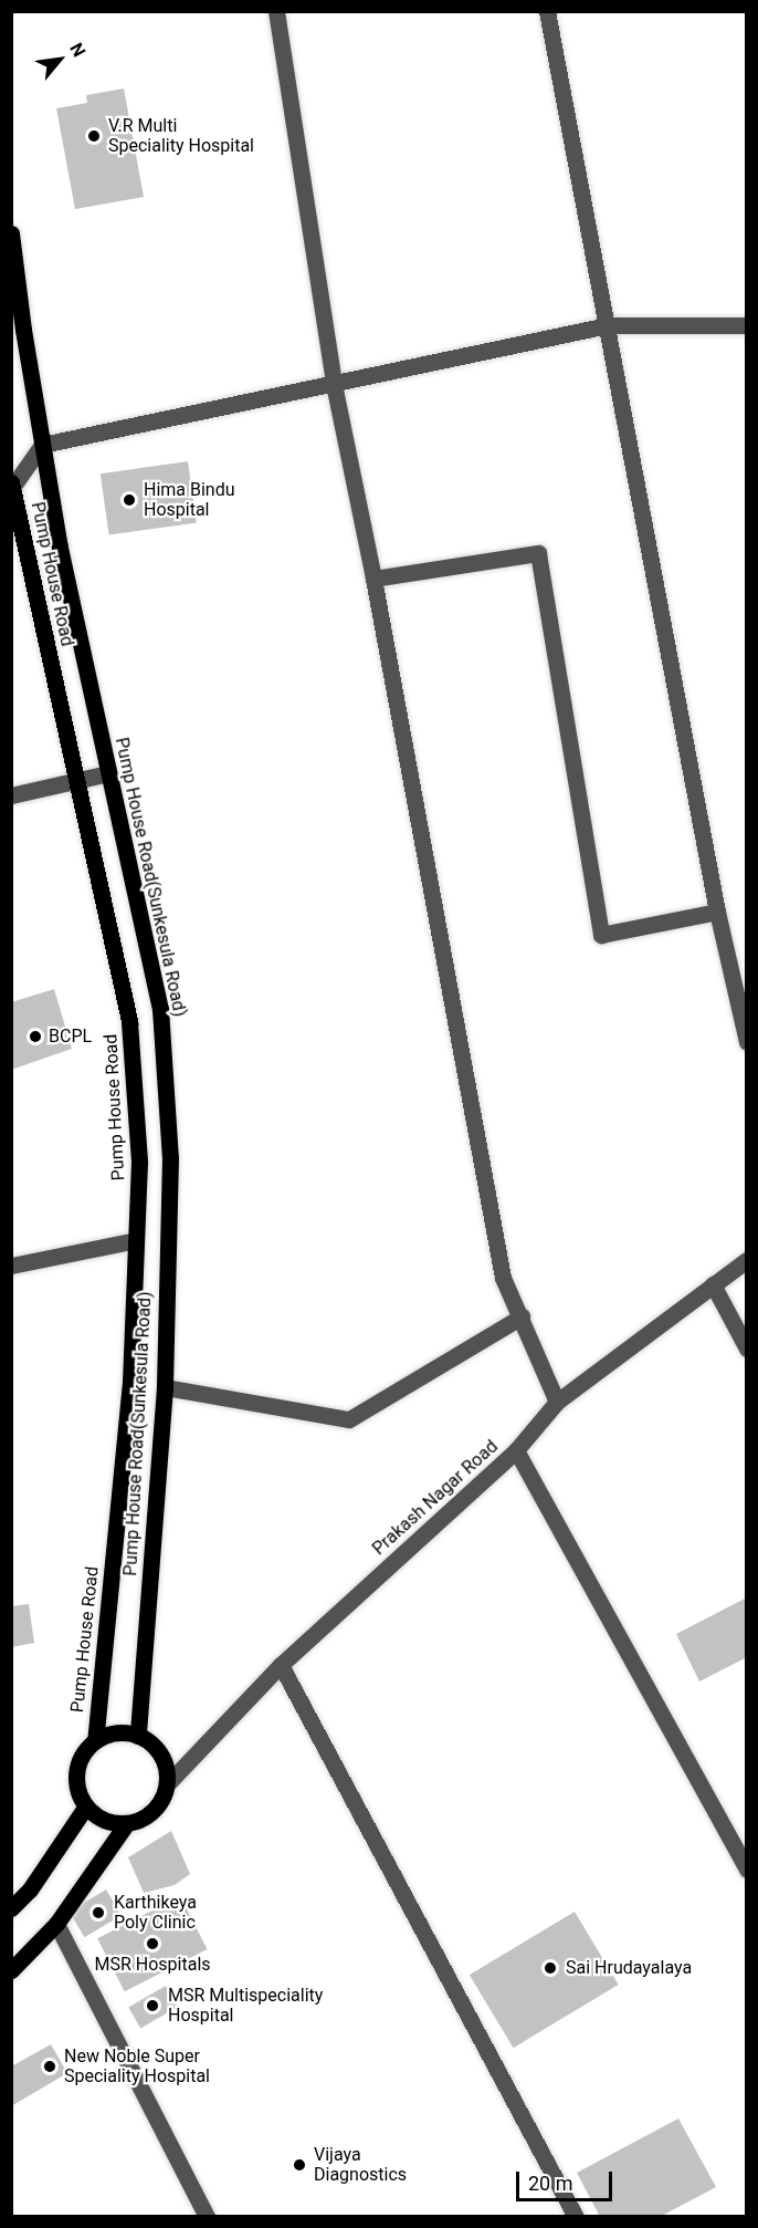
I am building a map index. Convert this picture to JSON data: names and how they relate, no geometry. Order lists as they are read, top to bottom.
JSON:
{
  "streets": {
    "main road": ["Pump House Road", "Pump House Road(Sunkesula Road)"],
    "street": ["Prakash Nagar Road"]
  },
  "crossings": [
    ["Pump House Road", "Pump House Road(Sunkesula Road)"],
    ["Pump House Road", "Prakash Nagar Road"],
    ["Pump House Road(Sunkesula Road)", "Prakash Nagar Road"]
  ],
  "places": [
    "V.R Multi Speciality Hospital",
    "Hima Bindu Hospital",
    "BCPL",
    "Karthikeya Poly Clinic",
    "MSR Hospitals",
    "Sai Hrudayalaya",
    "MSR Multispeciality Hospital",
    "New Noble Super Speciality Hospital",
    "Vijaya Diagnostics"
  ],
  "scale_bar": "20 m",
  "north": "top right"
}
